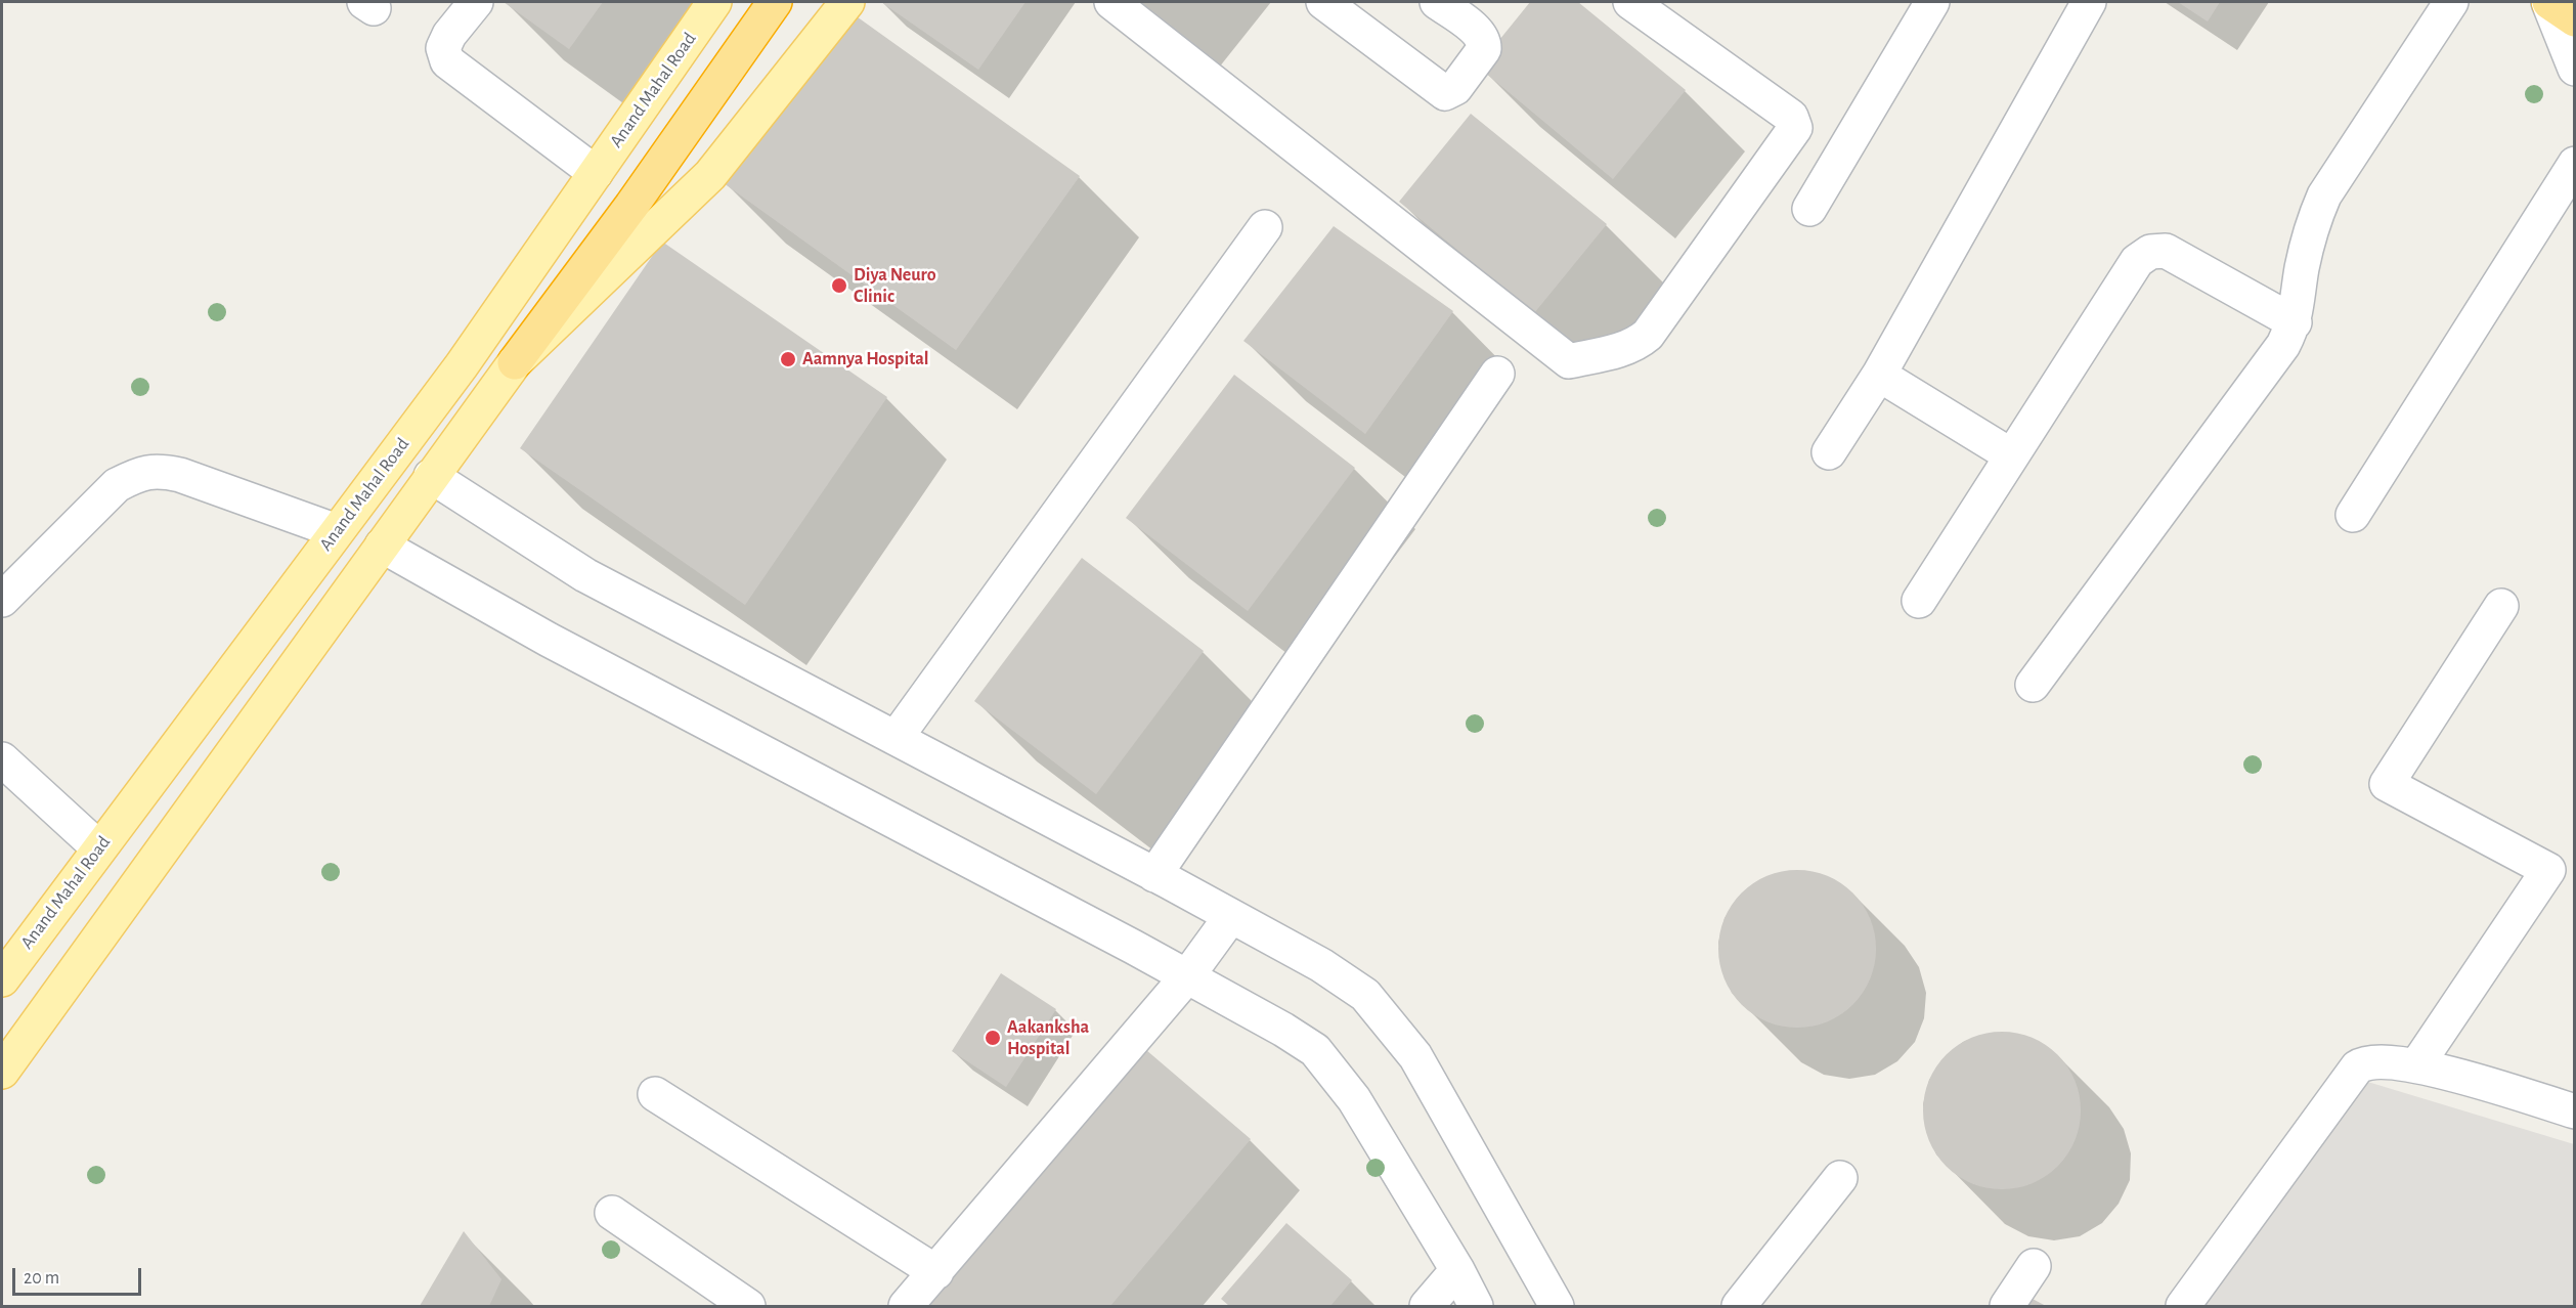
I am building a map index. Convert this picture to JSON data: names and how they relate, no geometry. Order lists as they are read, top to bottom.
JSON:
{
  "streets": {
    "main road": ["Anand Mahal Road"]
  },
  "places": ["Diya Neuro Clinic", "Aamnya Hospital", "Aakanksha Hospital"],
  "scale_bar": "20 m"
}
